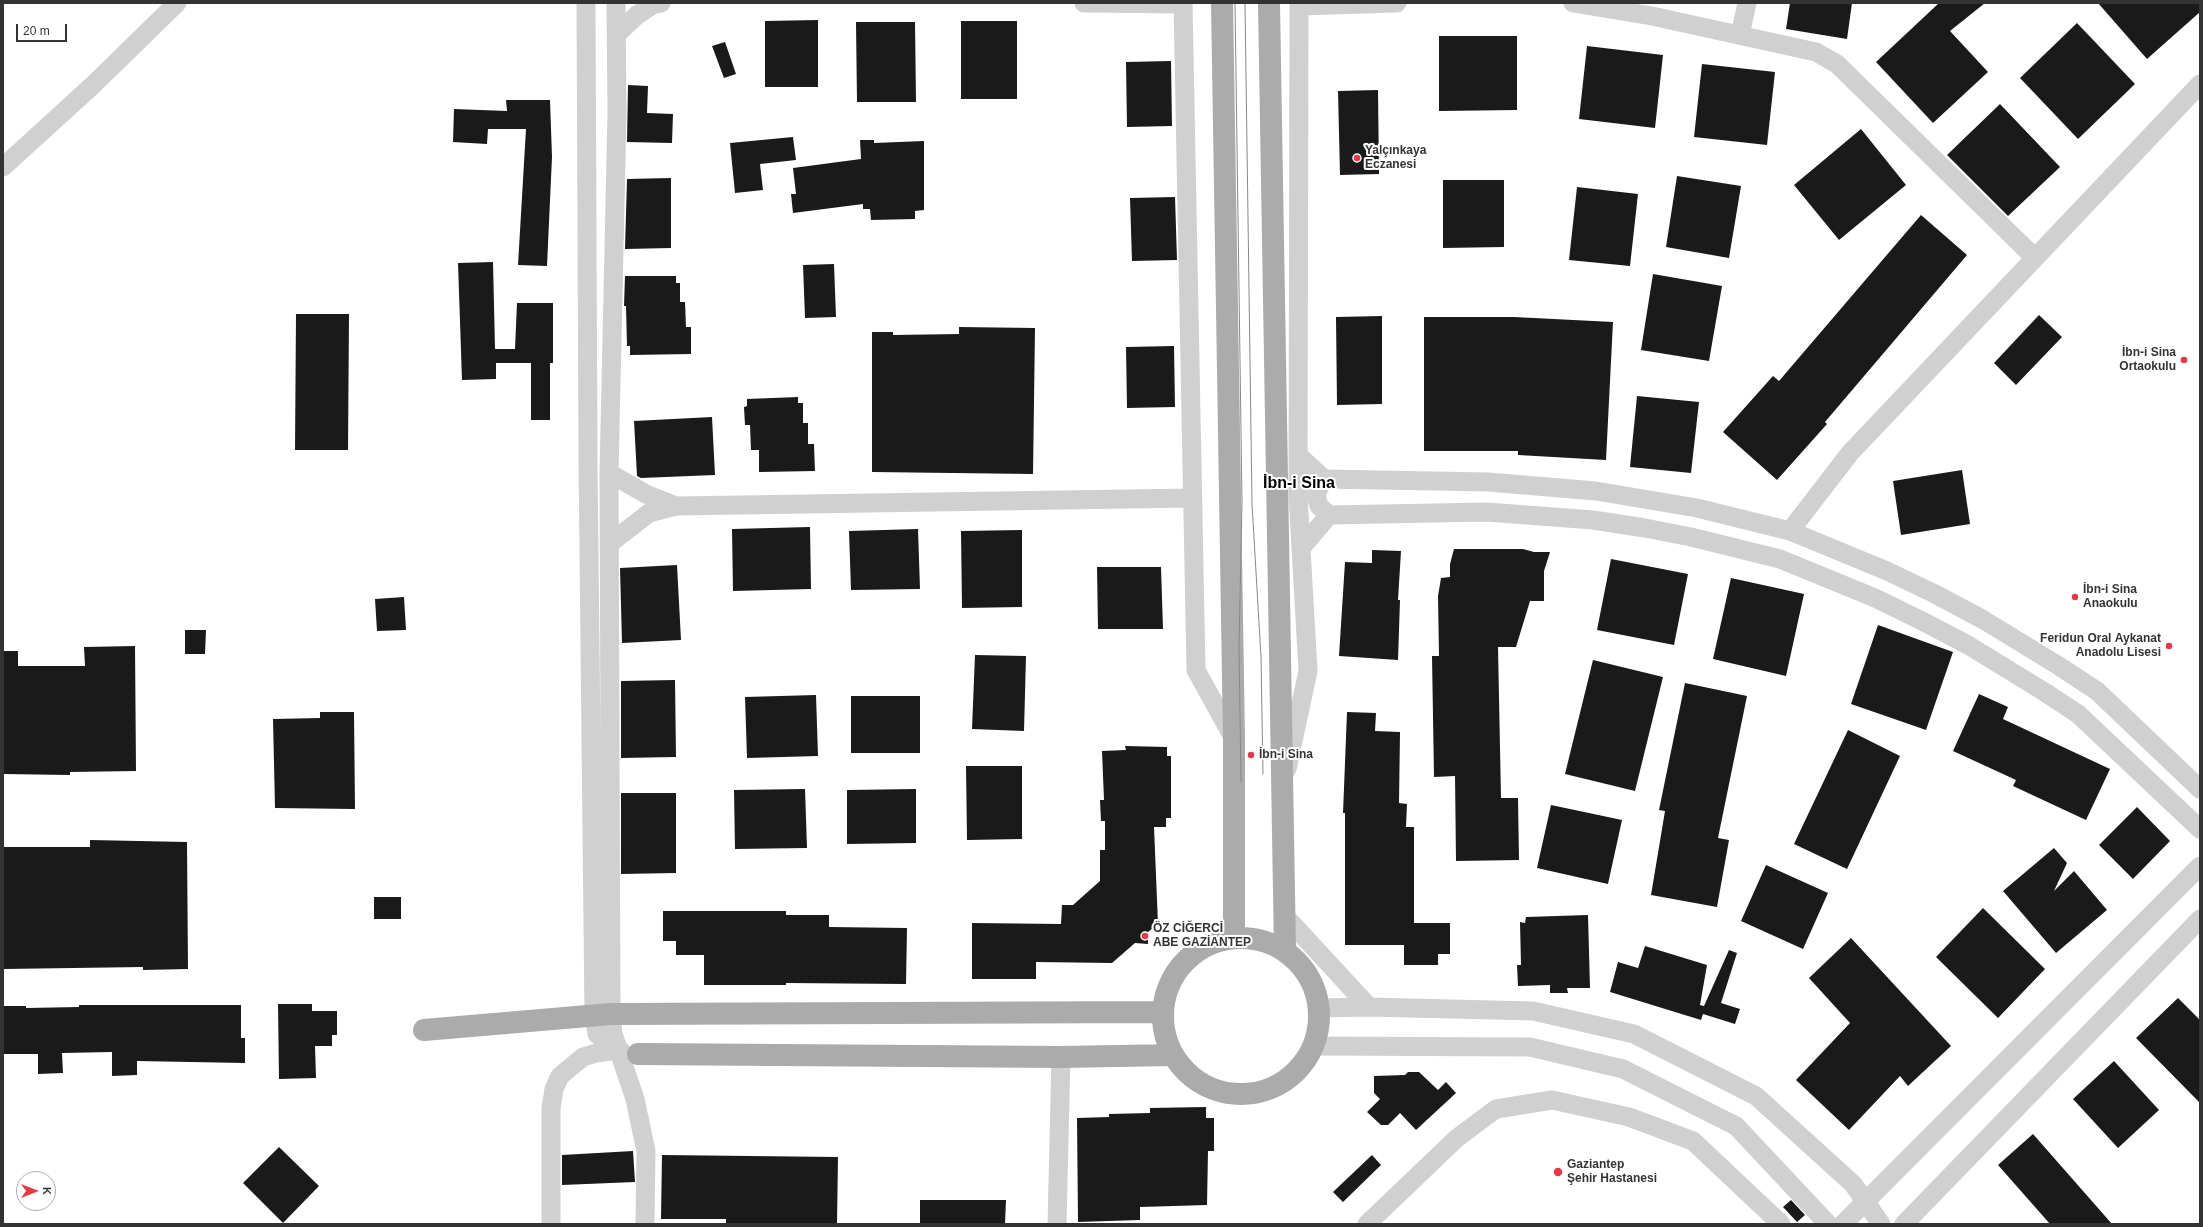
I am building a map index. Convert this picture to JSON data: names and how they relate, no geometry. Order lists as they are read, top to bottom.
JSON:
{
  "districts": ["İbn-i Sina"],
  "places": [
    "Yalçınkaya Eczanesi",
    "İbn-i Sina Ortaokulu",
    "İbn-i Sina Anaokulu",
    "Feridun Oral Aykanat Anadolu Lisesi",
    "İbn-i Sina",
    "ÖZ CİĞERCİ ABE GAZİANTEP",
    "Gaziantep Şehir Hastanesi"
  ],
  "scale_bar": "20 m",
  "north": "right"
}
